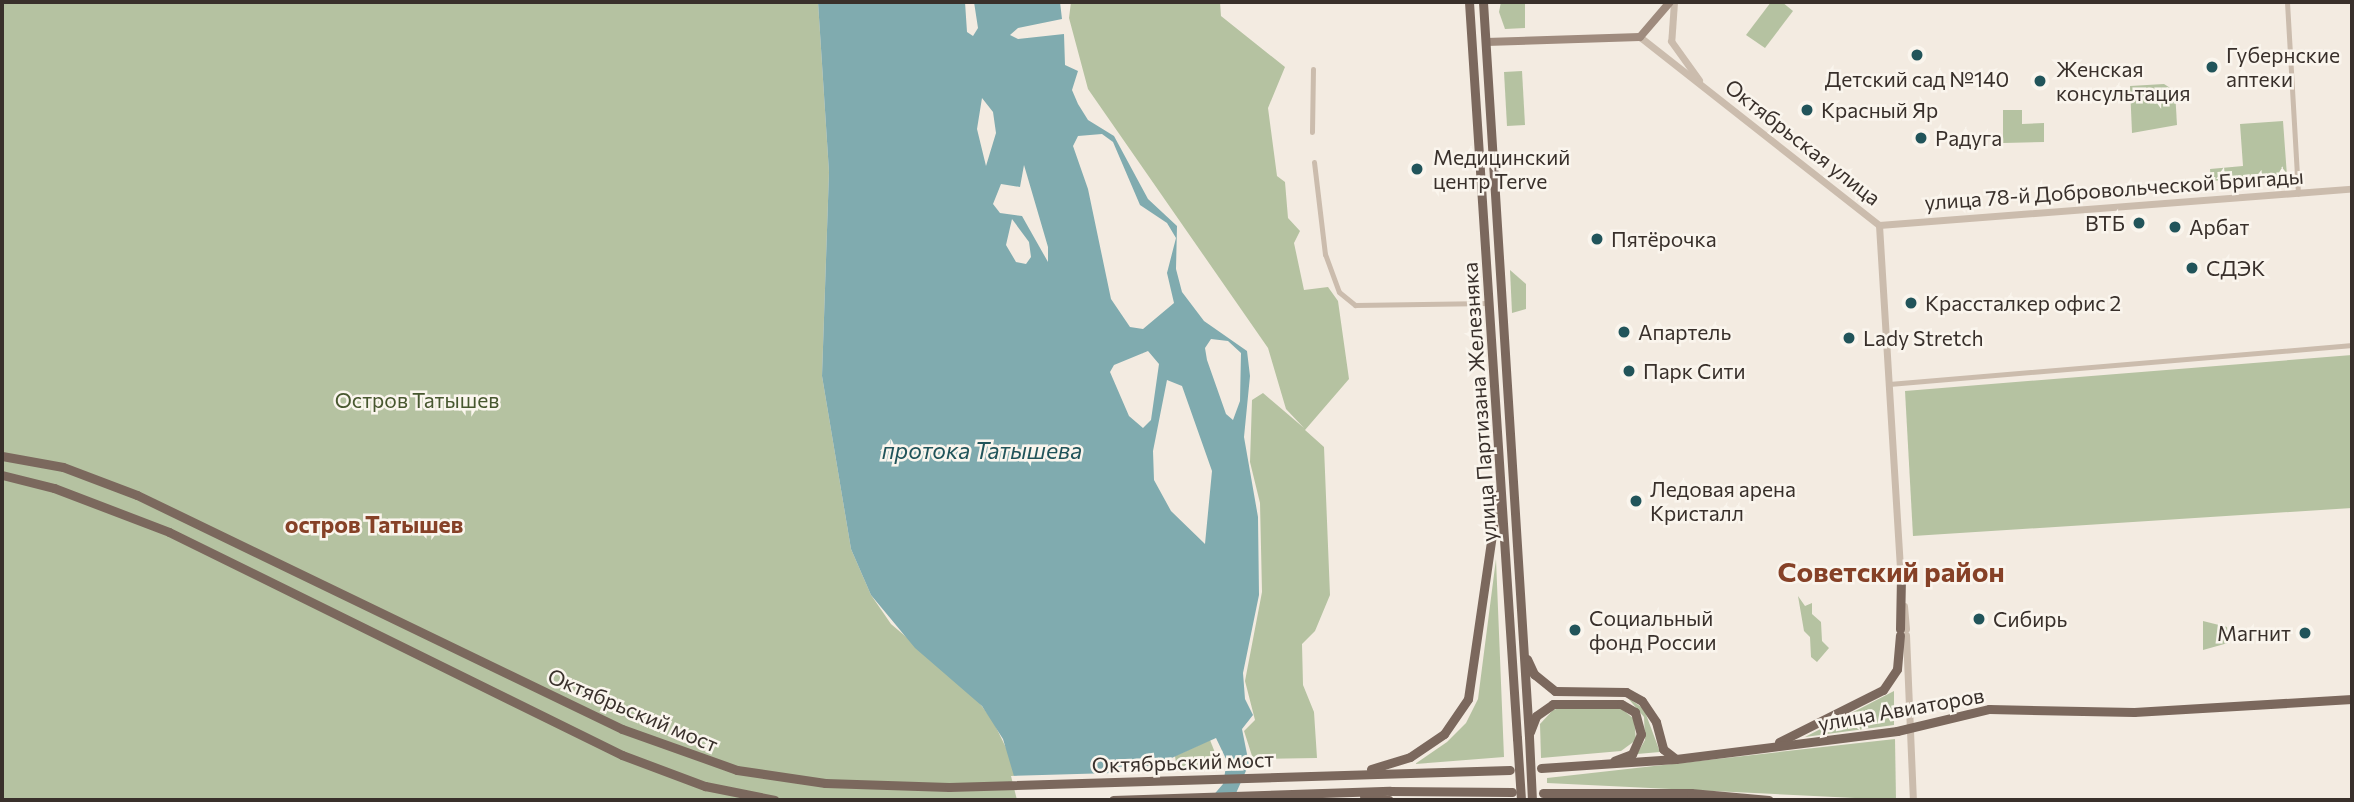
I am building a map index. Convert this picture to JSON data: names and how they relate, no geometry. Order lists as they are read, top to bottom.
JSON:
{
  "streets": {
    "main road": ["улица Партизана Железняка", "улица Авиаторов", "Октябрьский мост"],
    "street": ["Октябрьская улица", "улица 78-й Добровольческой Бригады"]
  },
  "crossings": [
    ["Октябрьская улица", "улица 78-й Добровольческой Бригады"]
  ],
  "districts": ["остров Татышев", "Советский район"],
  "water": ["протока Татышева"],
  "parks": ["Остров Татышев"],
  "places": [
    "Детский сад №140",
    "Губернские аптеки",
    "Женская консультация",
    "Красный Яр",
    "Радуга",
    "Медицинский центр Terve",
    "ВТБ",
    "Арбат",
    "Пятёрочка",
    "СДЭК",
    "Крассталкер офис 2",
    "Апартель",
    "Lady Stretch",
    "Парк Сити",
    "Ледовая арена Кристалл",
    "Сибирь",
    "Социальный фонд России",
    "Магнит"
  ]
}
